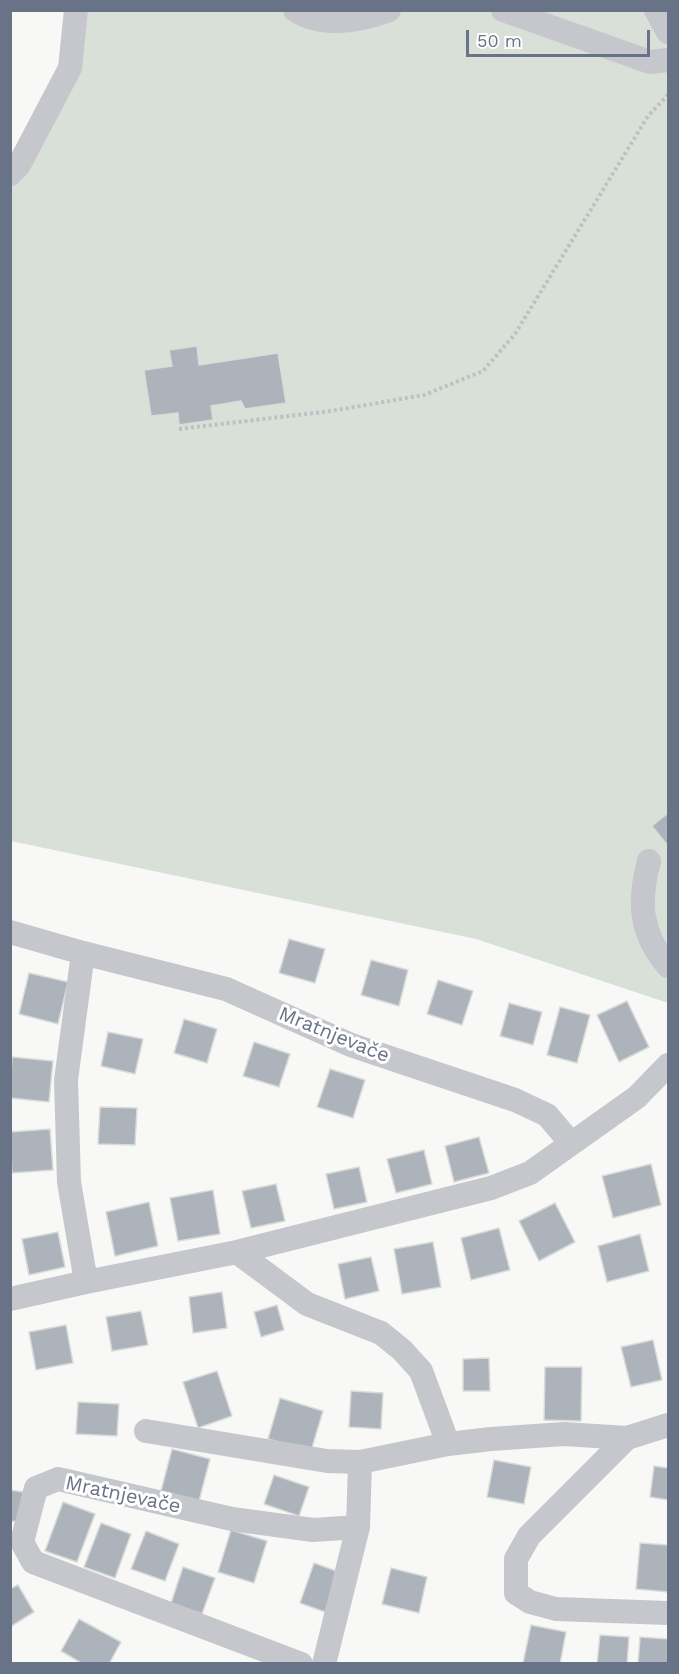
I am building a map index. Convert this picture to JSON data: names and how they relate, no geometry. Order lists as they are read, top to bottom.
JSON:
{
  "streets": {
    "street": ["Mratnjevače"]
  },
  "scale_bar": "50 m"
}
